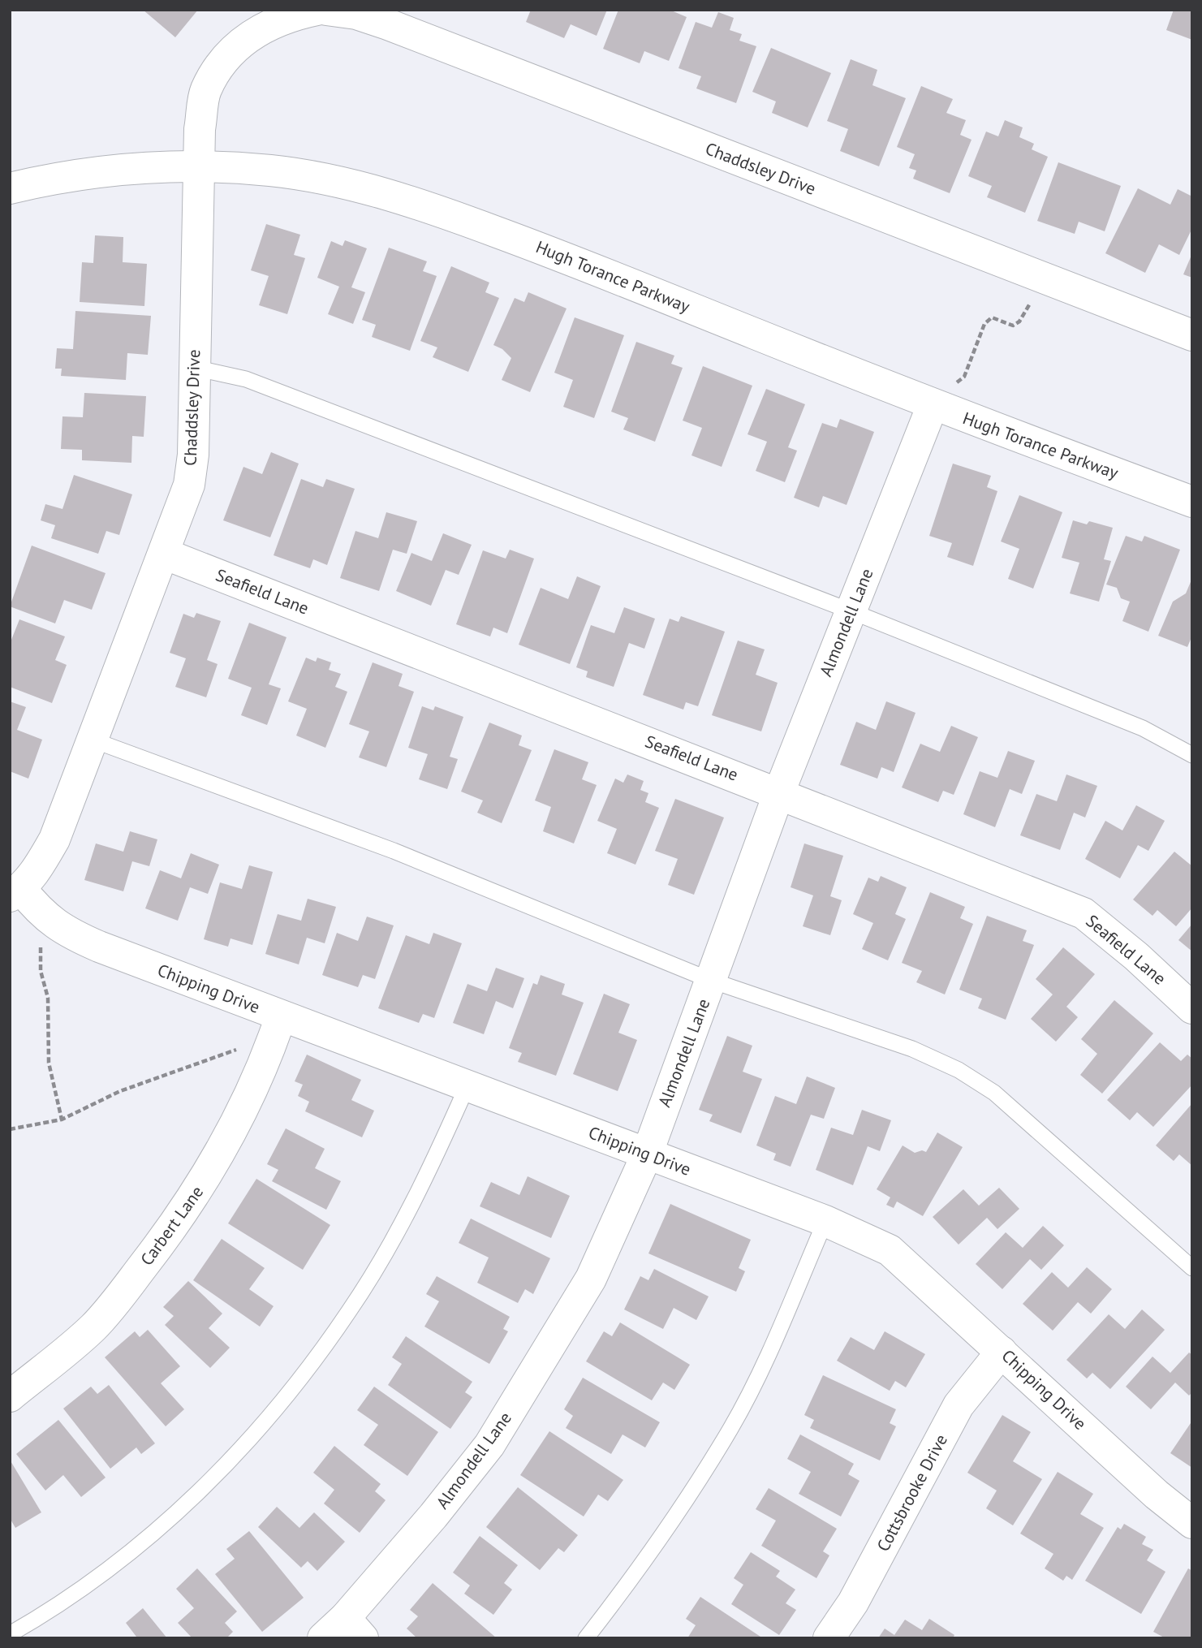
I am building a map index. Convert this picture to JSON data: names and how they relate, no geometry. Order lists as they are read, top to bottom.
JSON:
{
  "streets": {
    "street": [
      "Chaddsley Drive",
      "Hugh Torance Parkway",
      "Seafield Lane",
      "Almondell Lane",
      "Chipping Drive",
      "Carbert Lane",
      "Cottsbrooke Drive"
    ]
  },
  "crossings": [
    ["Chaddsley Drive", "Hugh Torance Parkway"],
    ["Chaddsley Drive", "Seafield Lane"],
    ["Chaddsley Drive", "Chipping Drive"],
    ["Hugh Torance Parkway", "Almondell Lane"],
    ["Seafield Lane", "Almondell Lane"],
    ["Almondell Lane", "Chipping Drive"],
    ["Chipping Drive", "Carbert Lane"],
    ["Chipping Drive", "Cottsbrooke Drive"]
  ]
}
